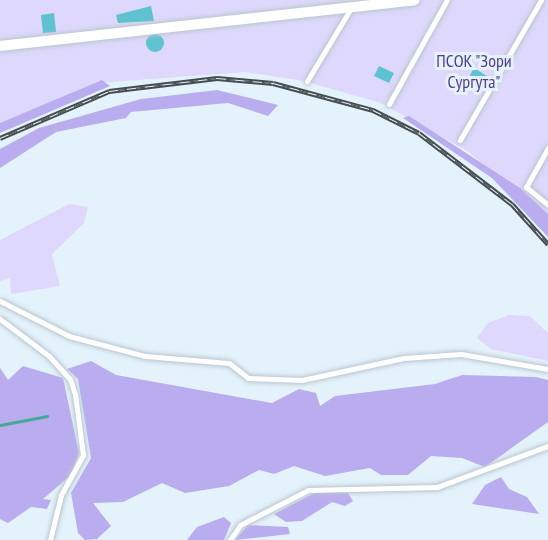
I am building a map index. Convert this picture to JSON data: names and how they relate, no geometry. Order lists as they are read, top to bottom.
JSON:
{
  "parks": ["ПСОК \"Зори Сургута\""]
}
